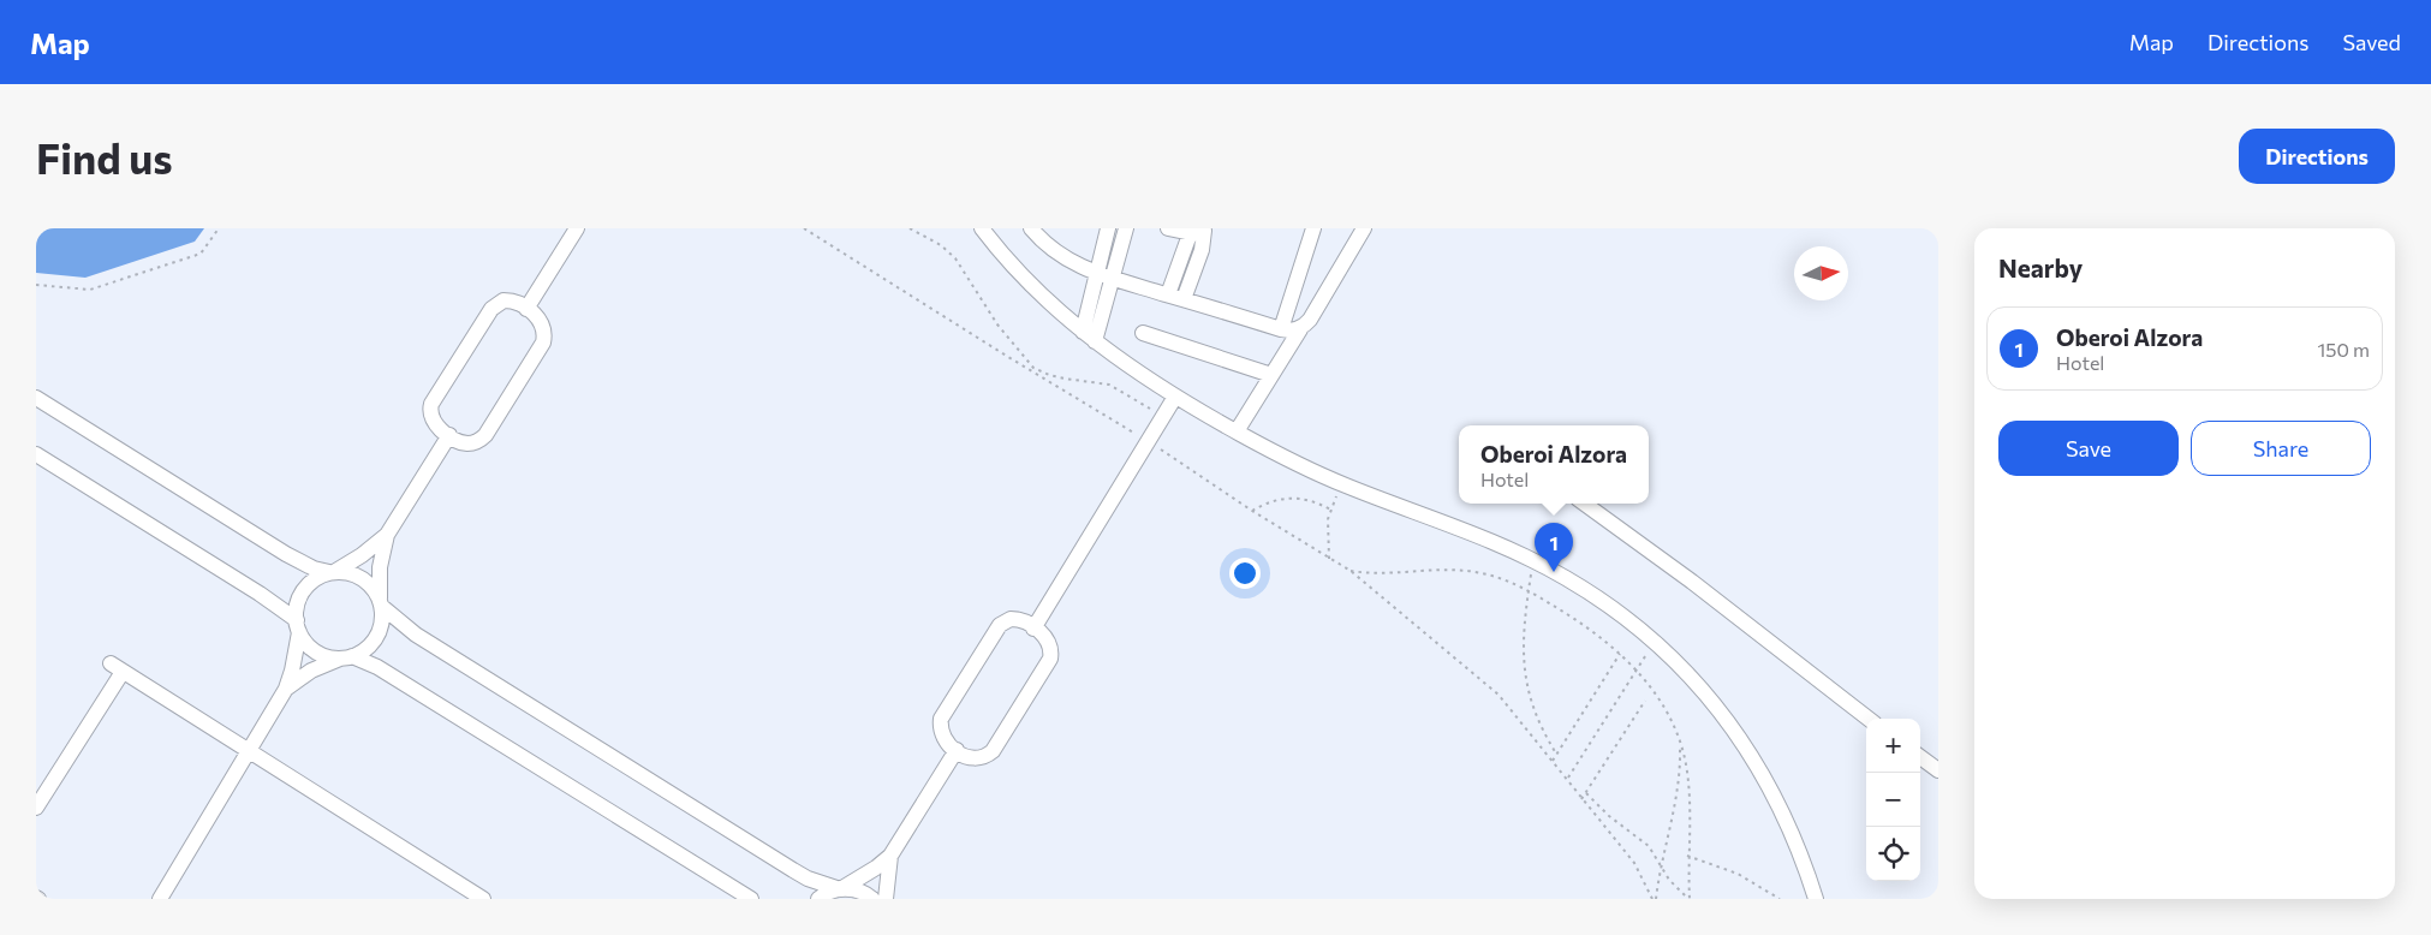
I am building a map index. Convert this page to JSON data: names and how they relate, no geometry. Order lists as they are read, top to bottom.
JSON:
{
  "north": "right",
  "page": {
    "header": "Map",
    "nav": ["Map", "Directions", "Saved"],
    "buttons": [
      "Directions",
      ["Save", "Share"]
    ],
    "title": "Find us",
    "heading": "Nearby",
    "list": [
      {
        "mark": "1",
        "name": "Oberoi Alzora",
        "note": "Hotel",
        "value": "150 m"
      }
    ],
    "popup": ["Oberoi Alzora", "Hotel"],
    "pins": "1",
    "map_buttons": ["+", "−"]
  }
}
